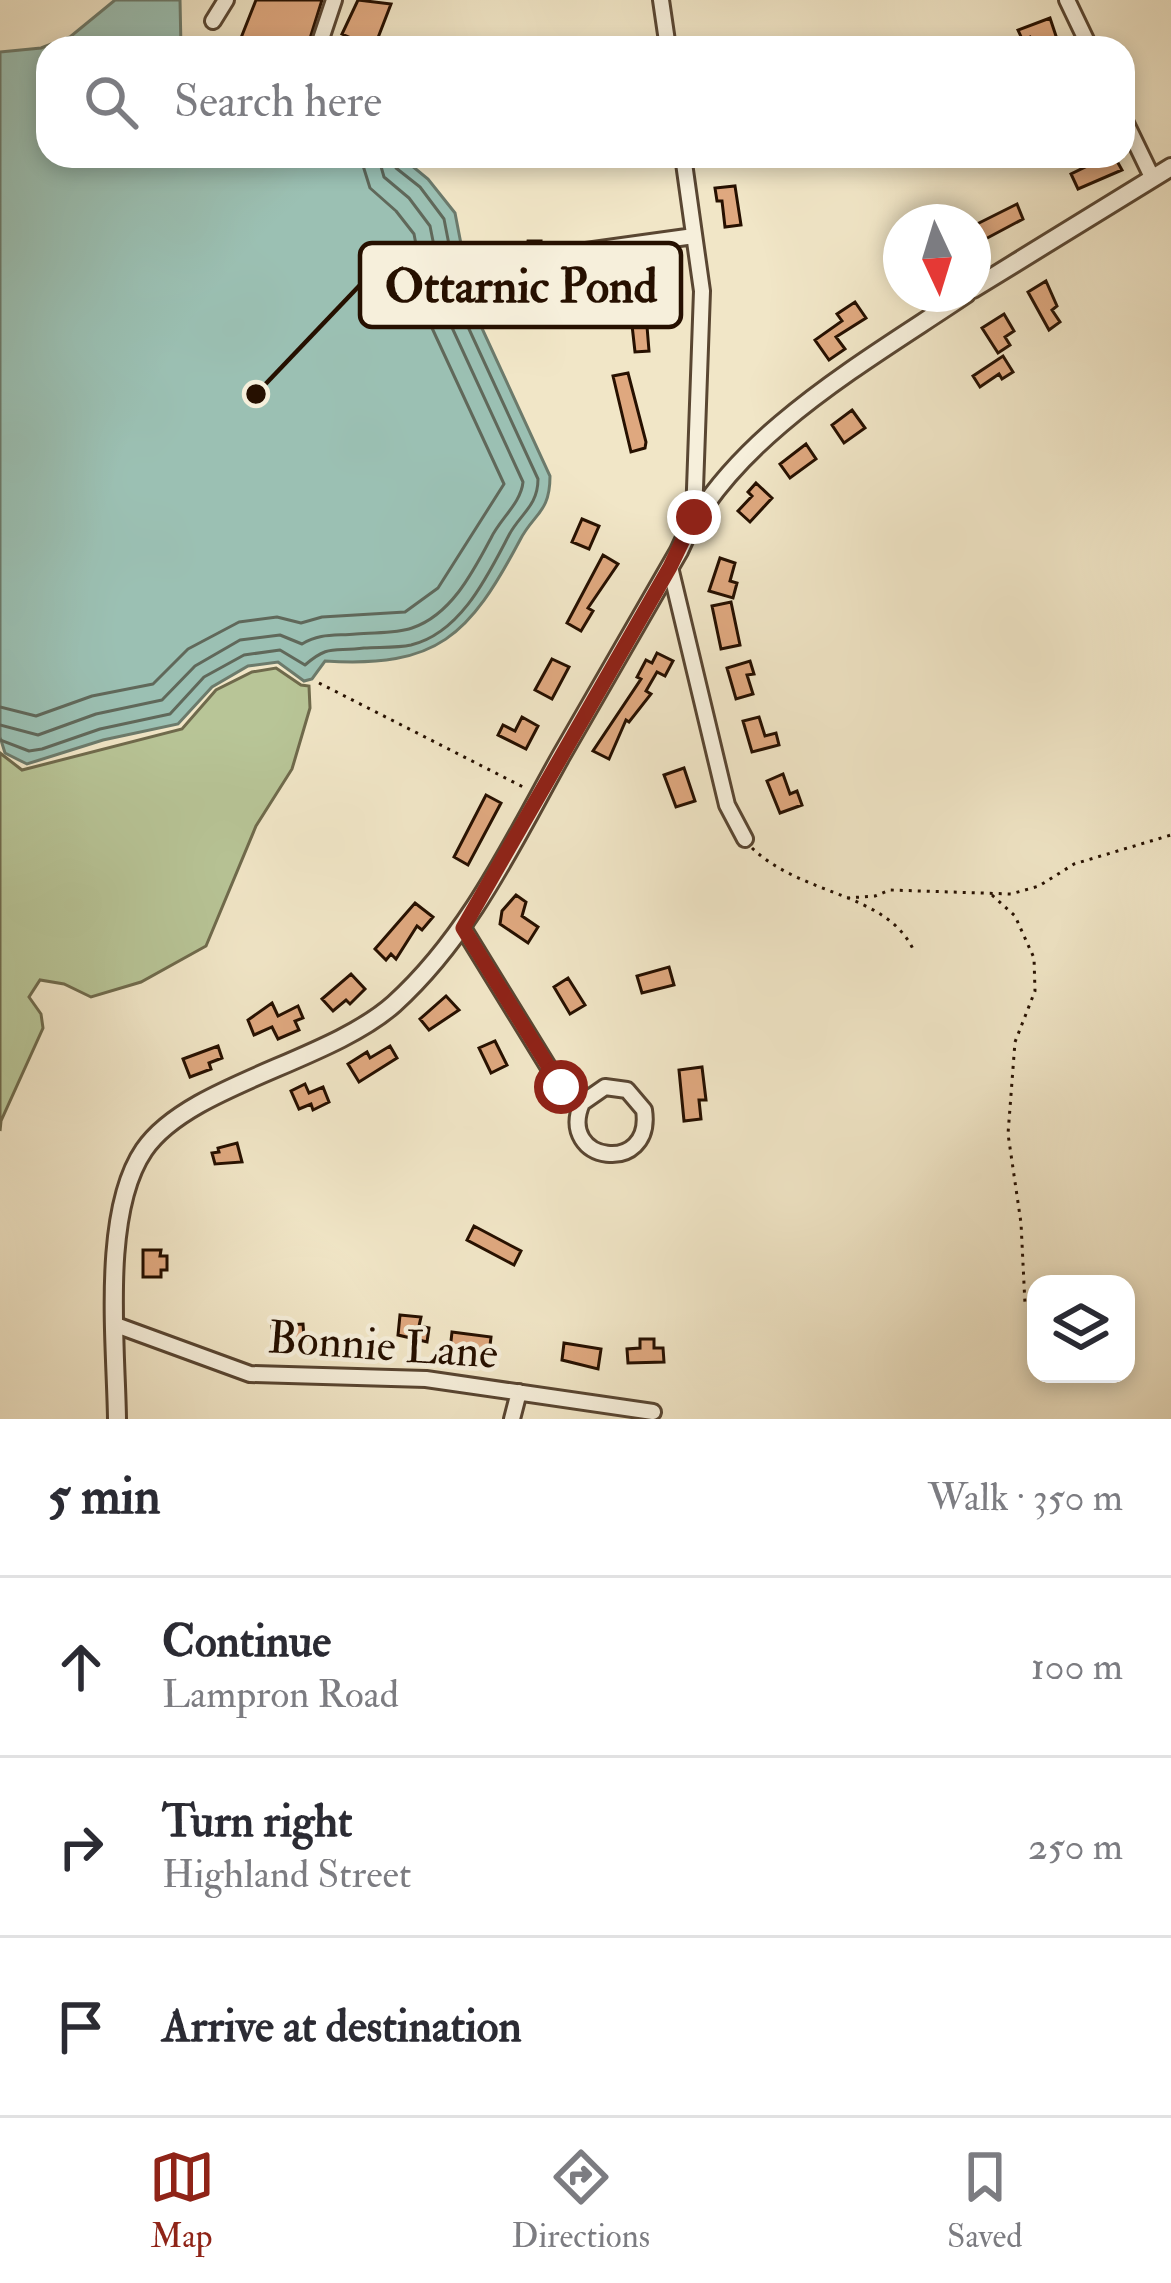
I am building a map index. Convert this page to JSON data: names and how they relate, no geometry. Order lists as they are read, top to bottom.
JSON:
{
  "streets": {
    "street": ["Bonnie Lane"]
  },
  "places": ["Ottarnic Pond"],
  "north": "bottom",
  "page": {
    "search": "Search here",
    "heading": ["5 min", "Walk · 350 m"],
    "list": [
      ["Continue", "Lampron Road", "100 m"],
      ["Turn right", "Highland Street", "250 m"],
      "Arrive at destination"
    ],
    "nav": ["Map", "Directions", "Saved"]
  }
}
